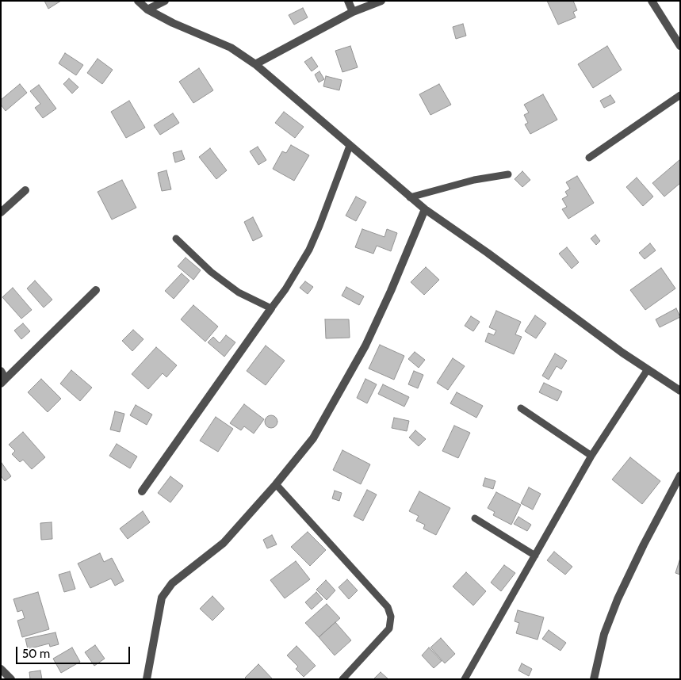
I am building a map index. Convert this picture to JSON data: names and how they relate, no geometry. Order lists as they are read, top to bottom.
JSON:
{
  "scale_bar": "50 m"
}
